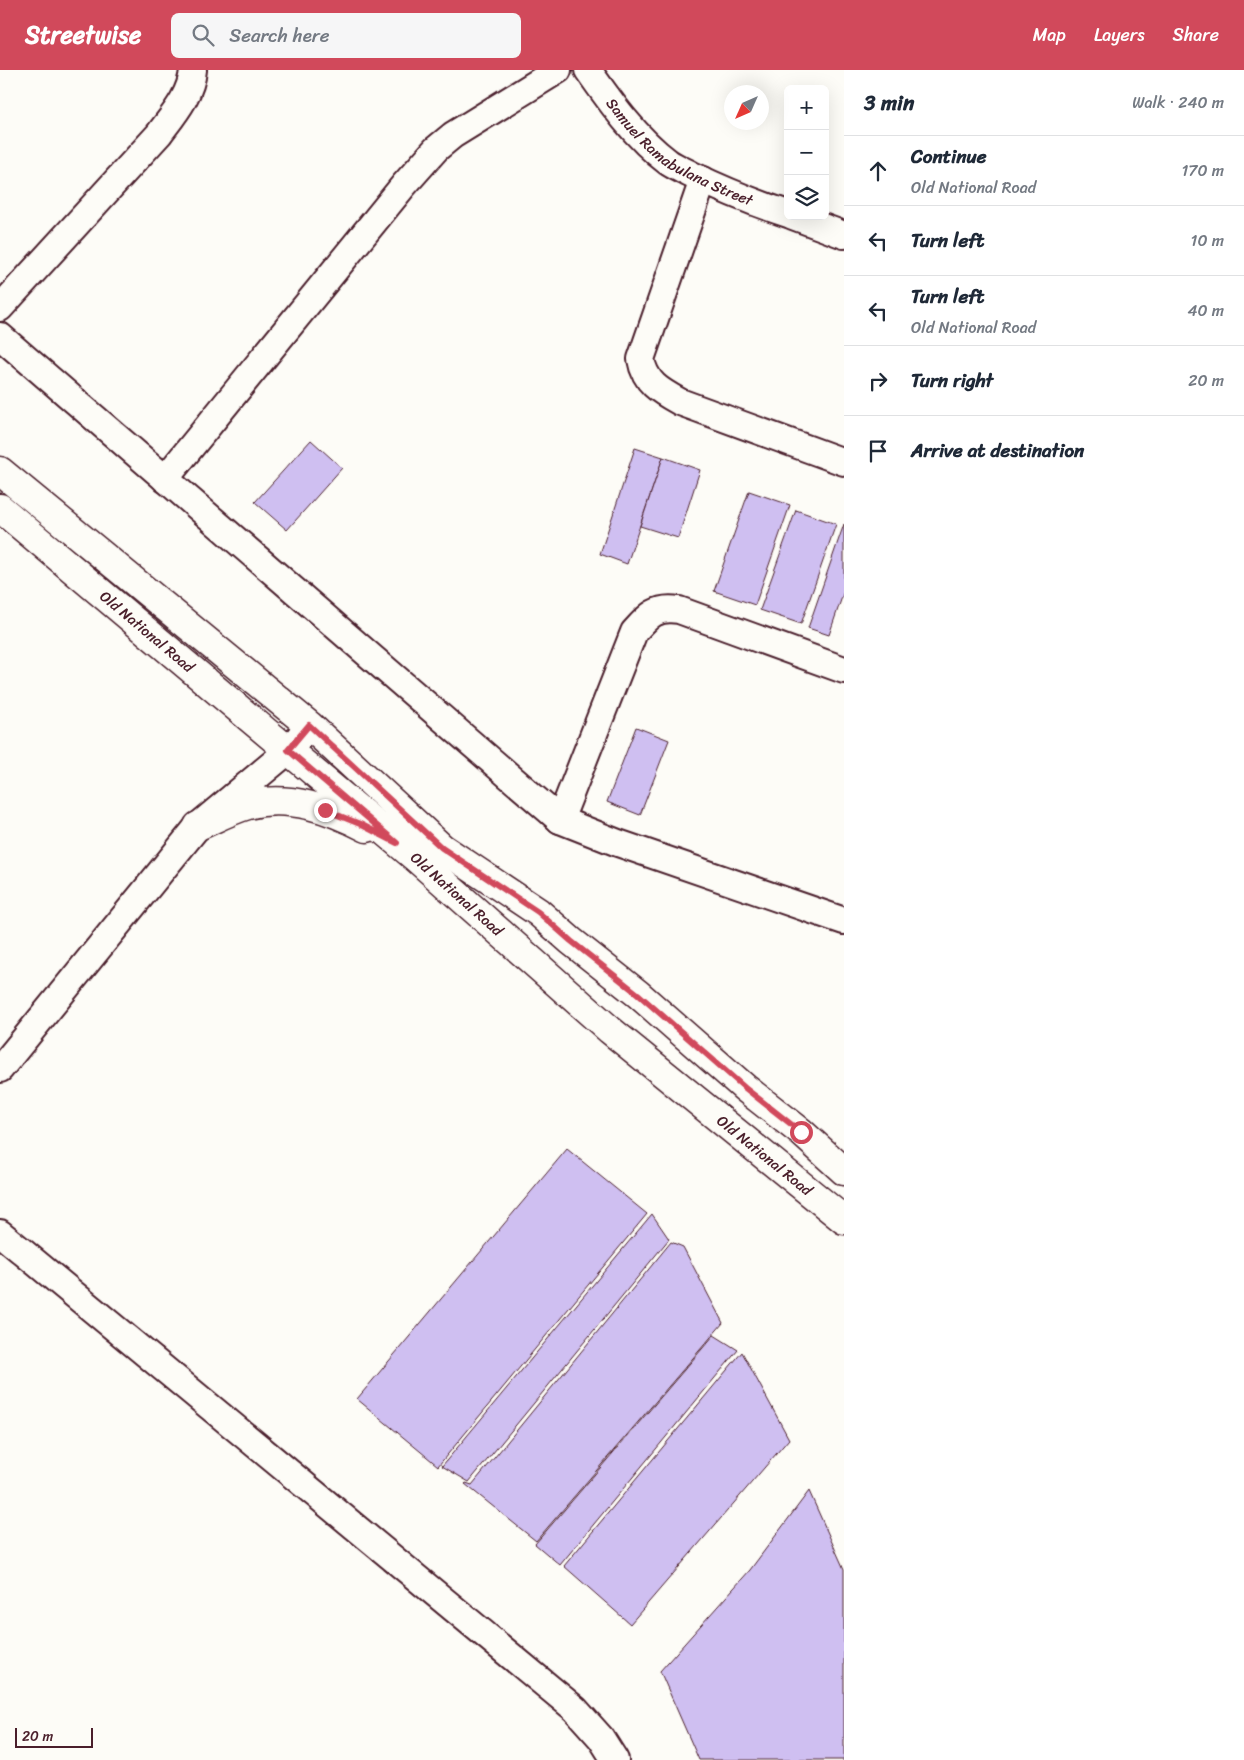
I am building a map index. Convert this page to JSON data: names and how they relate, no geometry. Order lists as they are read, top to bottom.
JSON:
{
  "streets": {
    "main road": ["Old National Road"],
    "street": ["Samuel Ramabulana Street"]
  },
  "scale_bar": "20 m",
  "north": "bottom left",
  "page": {
    "header": "Streetwise",
    "search": "Search here",
    "nav": ["Map", "Layers", "Share"],
    "heading": ["3 min", "Walk · 240 m"],
    "map_buttons": ["+", "−"],
    "list": [
      ["Continue", "Old National Road", "170 m"],
      ["Turn left", "10 m"],
      ["Turn left", "Old National Road", "40 m"],
      ["Turn right", "20 m"],
      "Arrive at destination"
    ],
    "scale": "20 m"
  }
}
